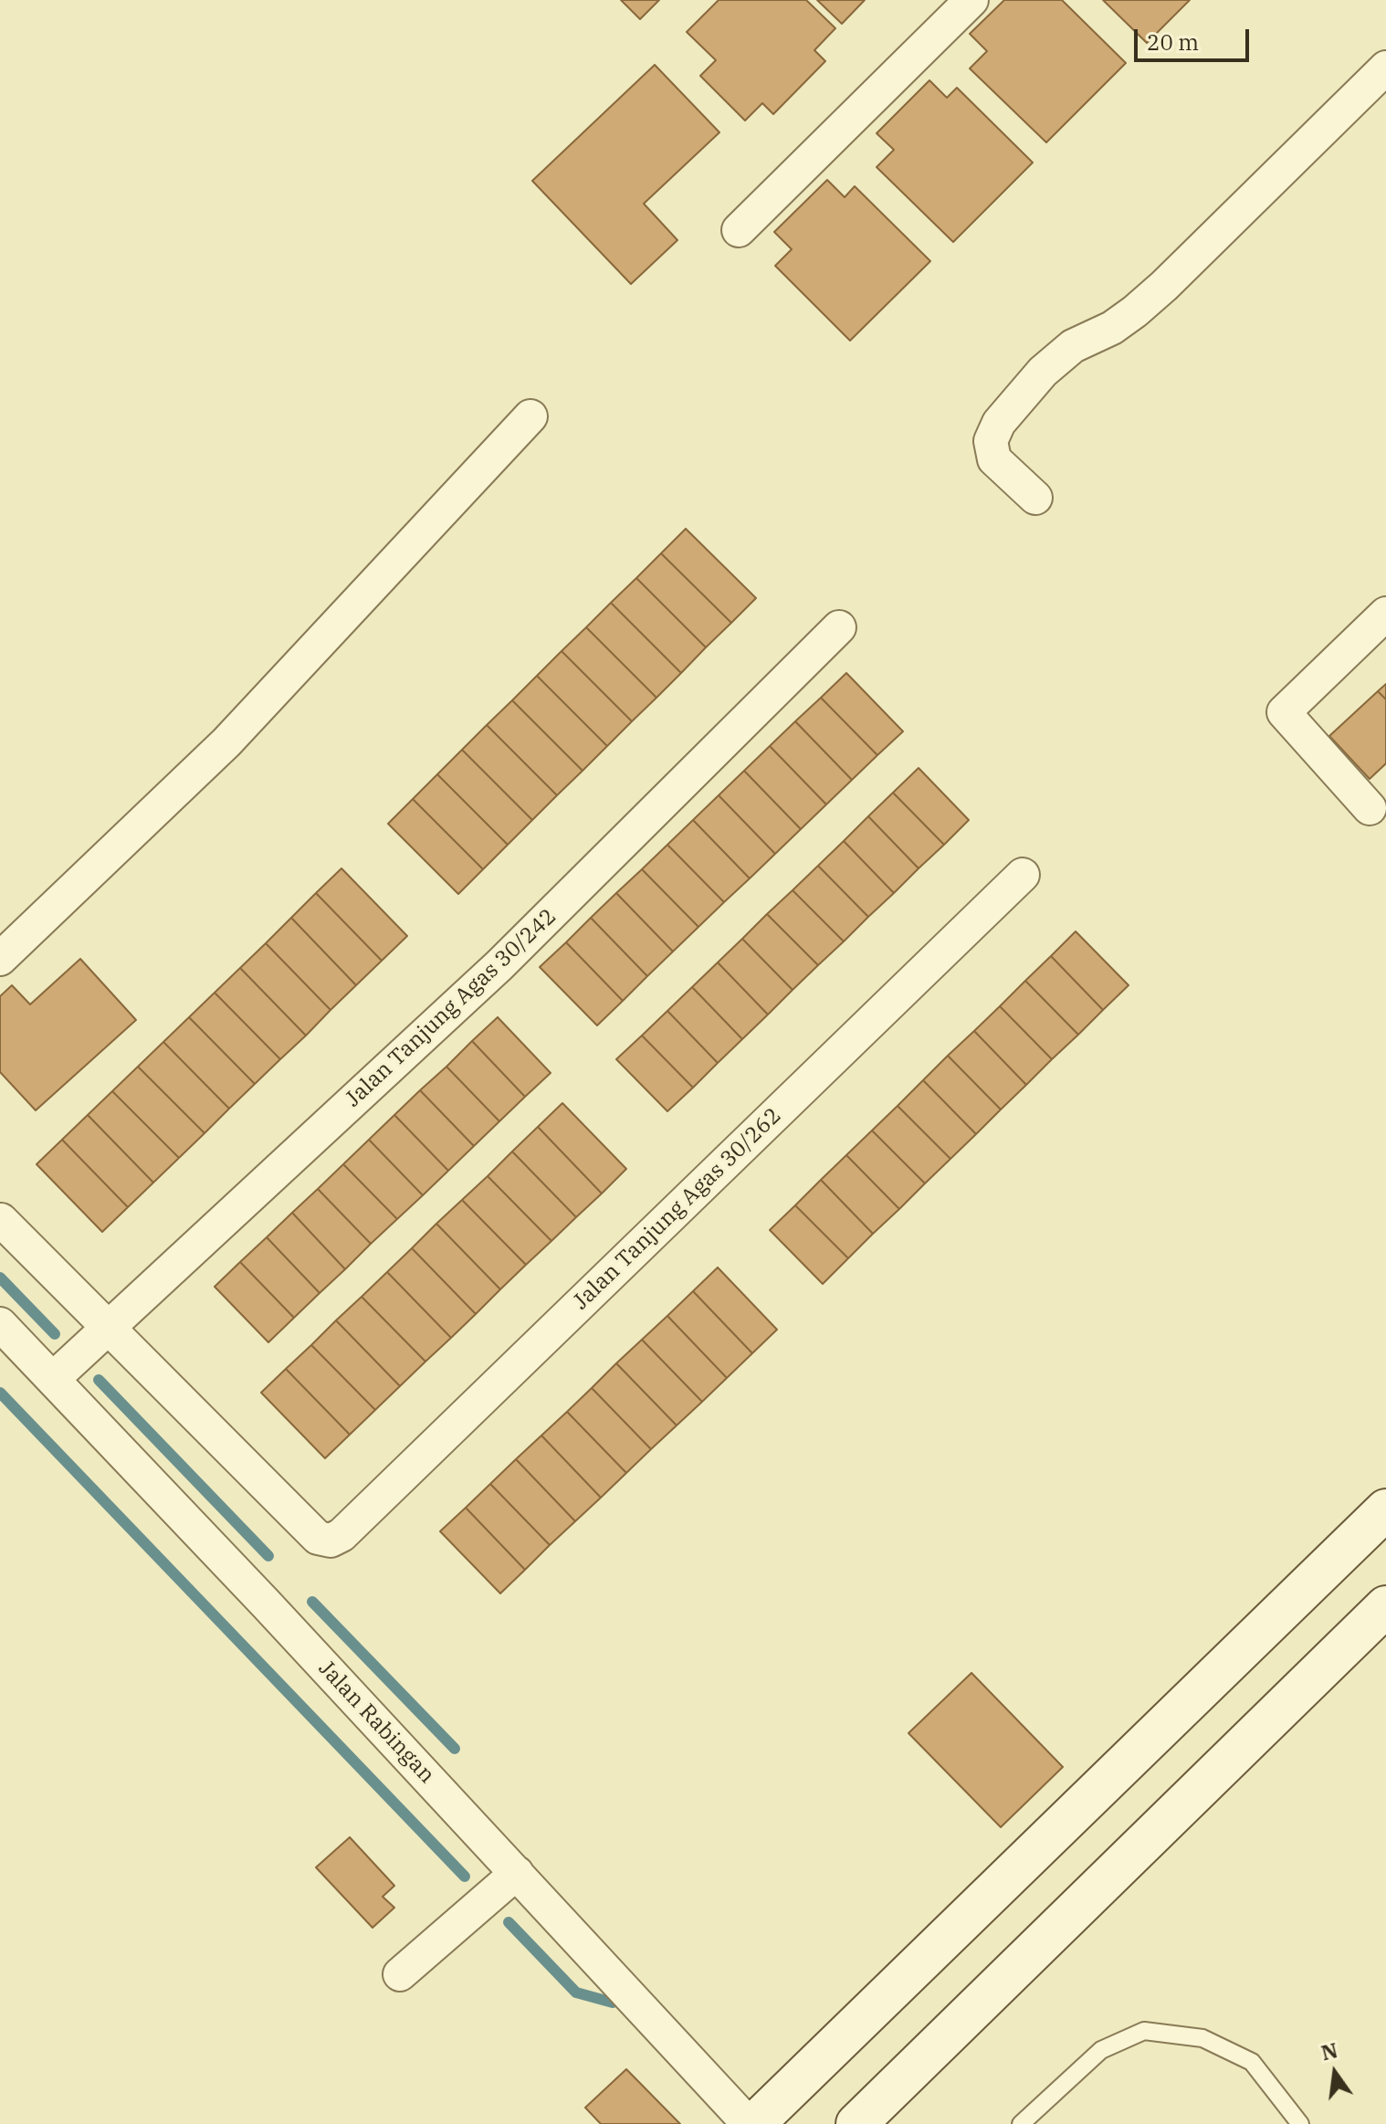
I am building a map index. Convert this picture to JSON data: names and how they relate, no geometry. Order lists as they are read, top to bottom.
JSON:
{
  "streets": {
    "street": ["Jalan Tanjung Agas 30/242", "Jalan Tanjung Agas 30/262", "Jalan Rabingan"]
  },
  "crossings": [
    ["Jalan Tanjung Agas 30/242", "Jalan Tanjung Agas 30/262"],
    ["Jalan Tanjung Agas 30/242", "Jalan Rabingan"]
  ],
  "scale_bar": "20 m",
  "north": "top"
}
